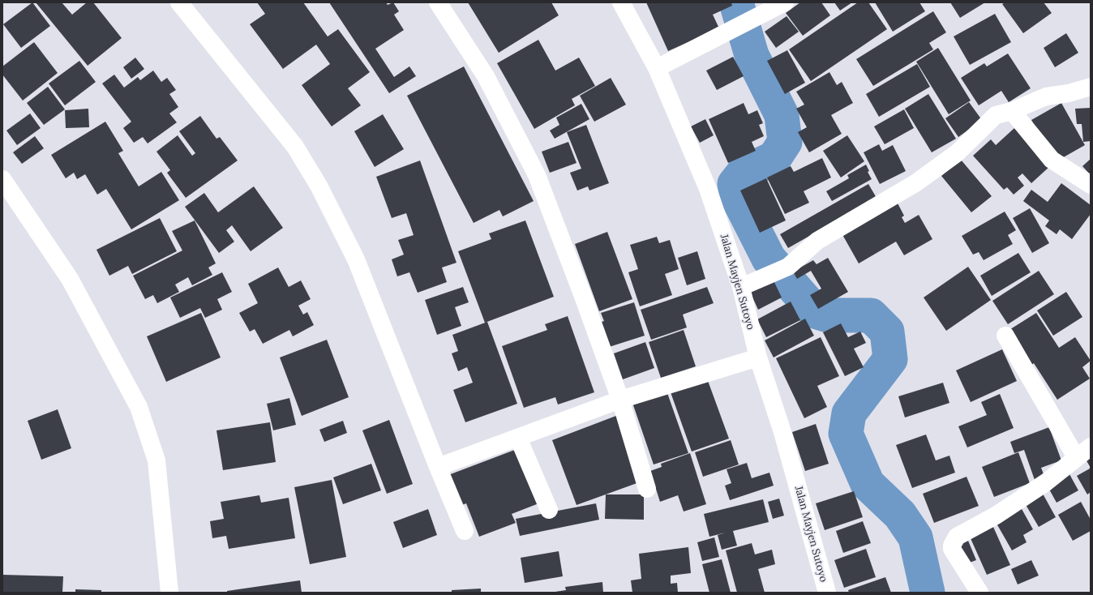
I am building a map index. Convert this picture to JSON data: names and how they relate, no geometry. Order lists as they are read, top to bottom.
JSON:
{
  "streets": {
    "street": ["Jalan Mayjen Sutoyo"]
  }
}
